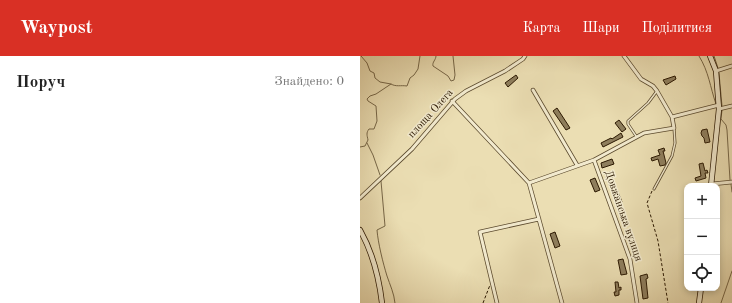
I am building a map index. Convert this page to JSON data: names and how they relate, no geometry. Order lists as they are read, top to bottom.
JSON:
{
  "streets": {
    "street": ["площа Олега", "Довжанська вулиця"]
  },
  "page": {
    "header": "Waypost",
    "nav": ["Карта", "Шари", "Поділитися"],
    "heading": ["Поруч", "Знайдено: 0"],
    "map_buttons": ["+", "−"]
  }
}
